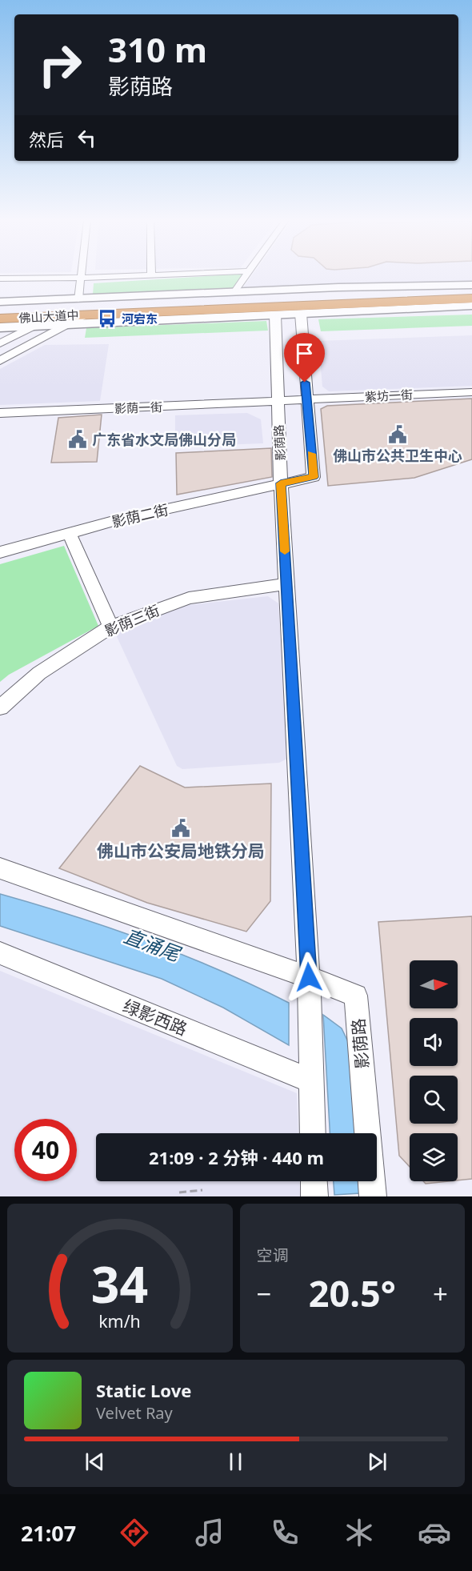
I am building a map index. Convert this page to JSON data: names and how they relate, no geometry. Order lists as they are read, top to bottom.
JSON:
{
  "streets": {
    "highway": ["佛山大道中"],
    "street": [
      "紫坊一街",
      "影荫一街",
      "影荫路",
      "影荫二街",
      "影荫三街",
      "绿影西路"
    ]
  },
  "crossings": [
    ["佛山大道中", "影荫路"],
    ["紫坊一街", "影荫一街"],
    ["紫坊一街", "影荫路"],
    ["影荫一街", "影荫路"],
    ["影荫路", "影荫二街"],
    ["影荫路", "影荫三街"],
    ["影荫路", "绿影西路"]
  ],
  "water": ["直涌尾"],
  "places": {
    "bus stop": ["河宕东"],
    "public building": ["佛山市公共卫生中心", "广东省水文局佛山分局", "佛山市公安局地铁分局"]
  },
  "north": "right",
  "page": {
    "turn": ["310 m", "影荫路"],
    "then": "然后",
    "limit": "40",
    "trip": "21:09 · 2 分钟 · 440 m",
    "tile": "空调",
    "heat": ["−", "20.5°", "+"],
    "song": ["Static Love", "Velvet Ray"],
    "tabs": "21:07",
    "gauge": ["34", "km/h"]
  }
}
